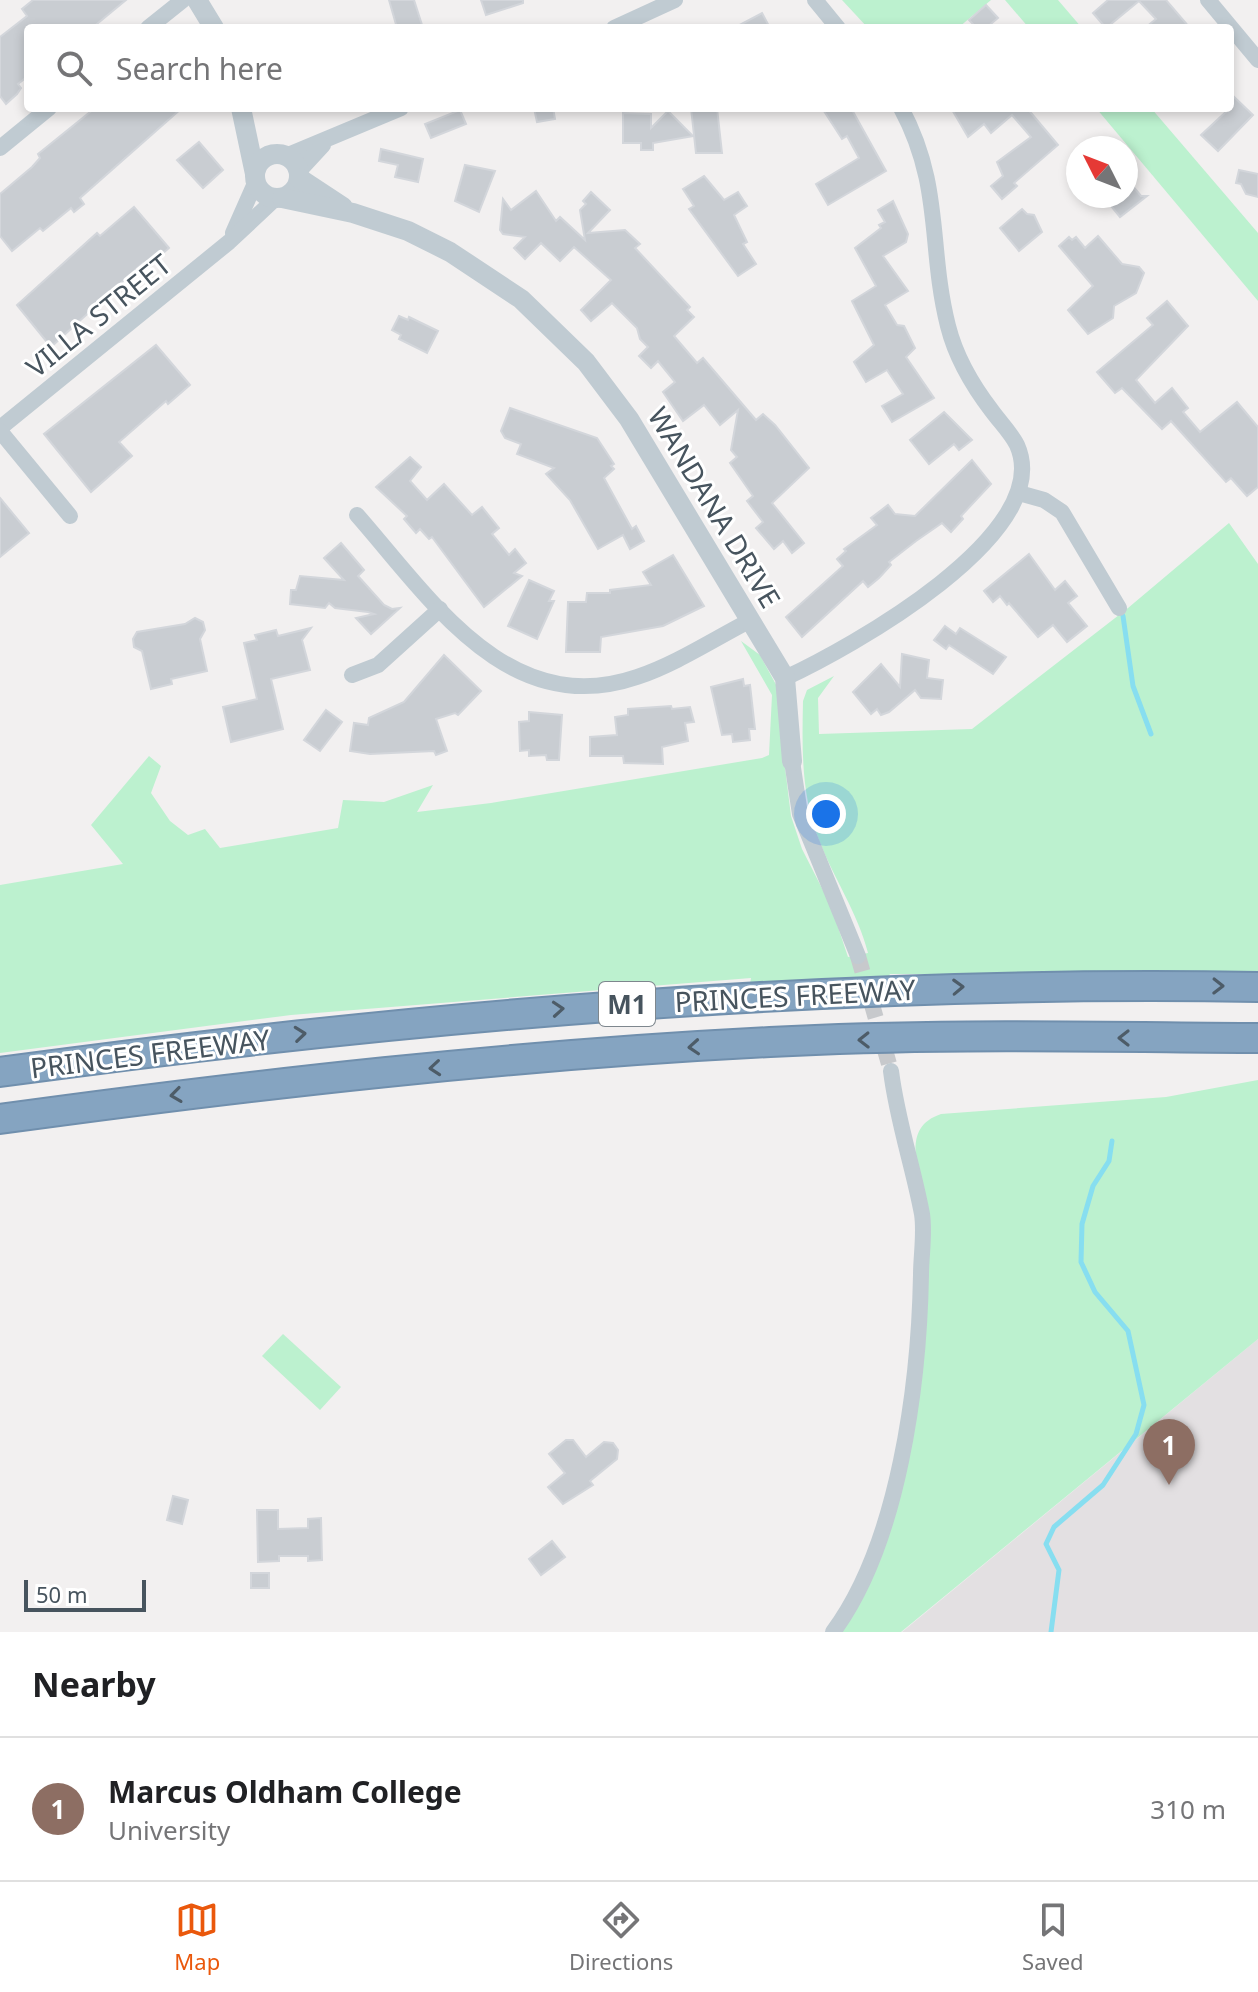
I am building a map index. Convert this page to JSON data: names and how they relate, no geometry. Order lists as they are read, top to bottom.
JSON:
{
  "streets": {
    "highway": ["PRINCES FREEWAY", "M1"],
    "street": ["VILLA STREET", "WANDANA DRIVE"]
  },
  "crossings": [
    ["VILLA STREET", "WANDANA DRIVE"]
  ],
  "scale_bar": "50 m",
  "north": "top left",
  "page": {
    "search": "Search here",
    "pins": "1",
    "scale": "50 m",
    "heading": "Nearby",
    "list": [
      {
        "mark": "1",
        "name": "Marcus Oldham College",
        "note": "University",
        "value": "310 m"
      }
    ],
    "nav": ["Map", "Directions", "Saved"]
  }
}
